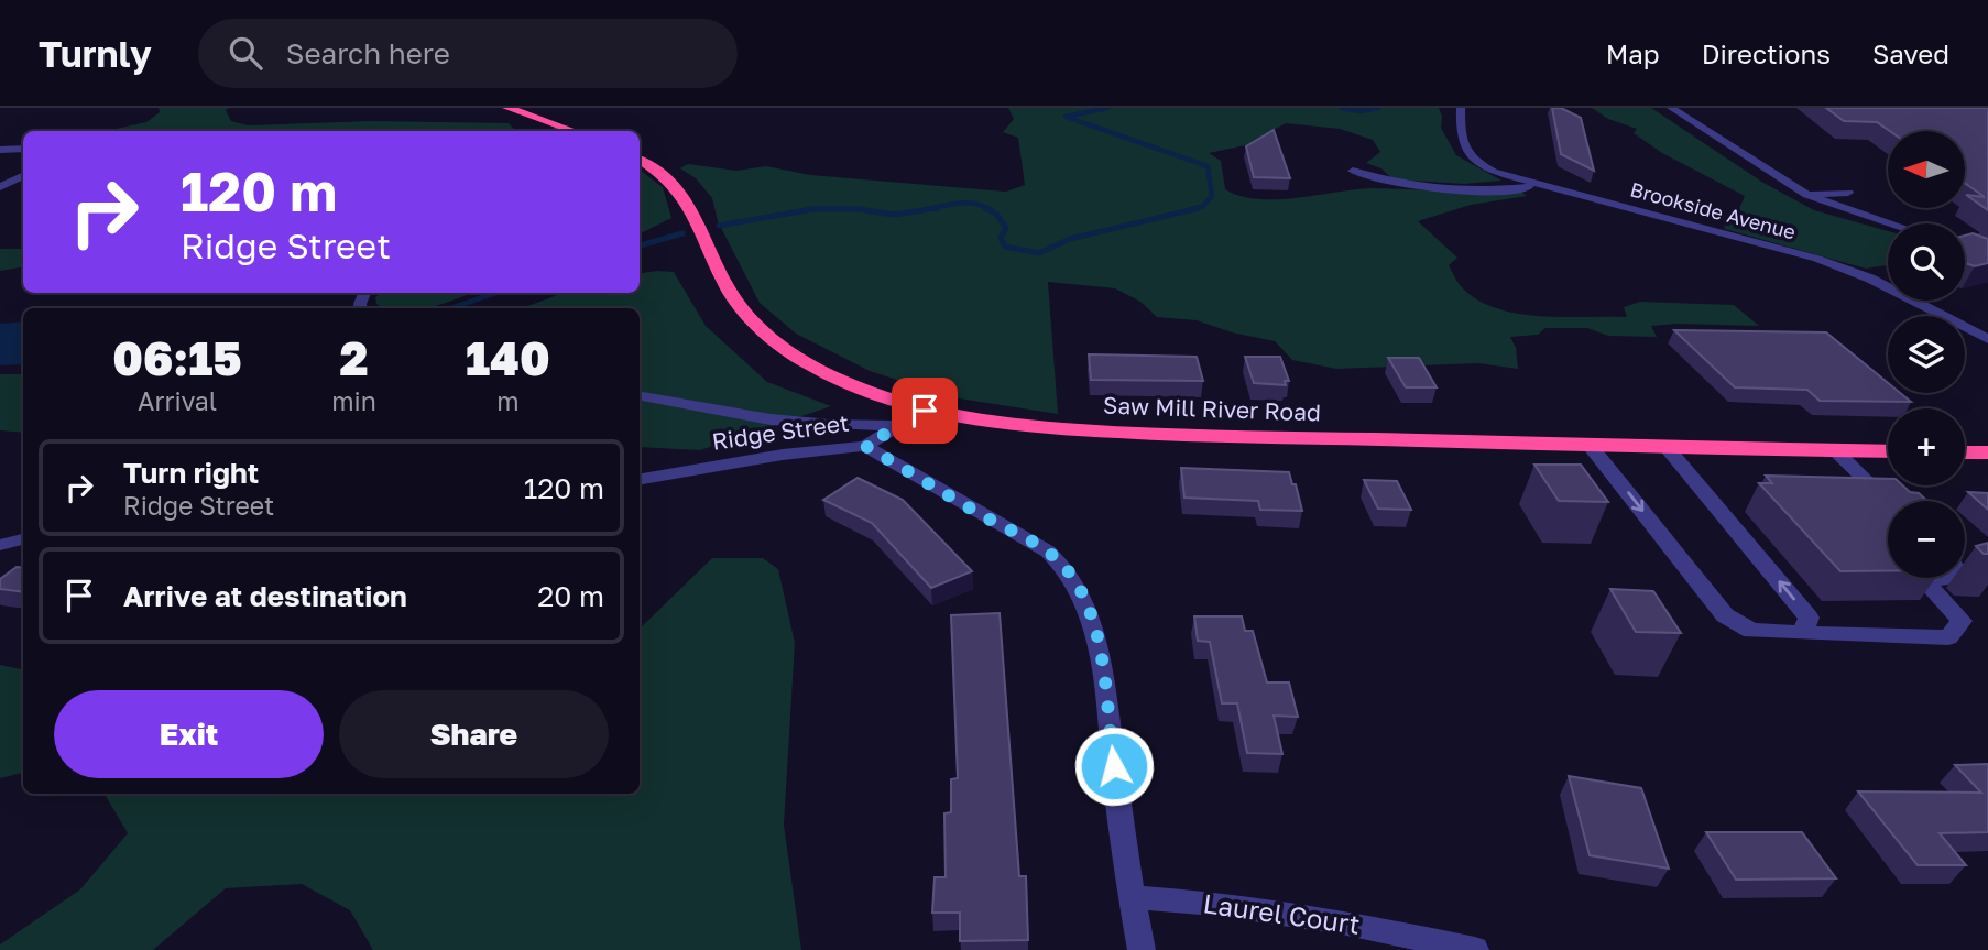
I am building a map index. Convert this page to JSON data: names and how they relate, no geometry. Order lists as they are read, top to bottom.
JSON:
{
  "streets": {
    "highway": ["Saw Mill River Road"],
    "street": ["Brookside Avenue", "Ridge Street", "Laurel Court"]
  },
  "crossings": [
    ["Saw Mill River Road", "Ridge Street"]
  ],
  "north": "left",
  "page": {
    "header": "Turnly",
    "search": "Search here",
    "nav": ["Map", "Directions", "Saved"],
    "map_buttons": ["+", "−"],
    "turn": ["120 m", "Ridge Street"],
    "eta": [
      "06:15",
      "Arrival",
      "2",
      "min",
      "140",
      "m"
    ],
    "list": [
      {
        "name": "Turn right",
        "note": "Ridge Street",
        "value": "120 m"
      },
      {
        "name": "Arrive at destination",
        "value": "20 m"
      }
    ],
    "buttons": ["Exit", "Share"]
  }
}
